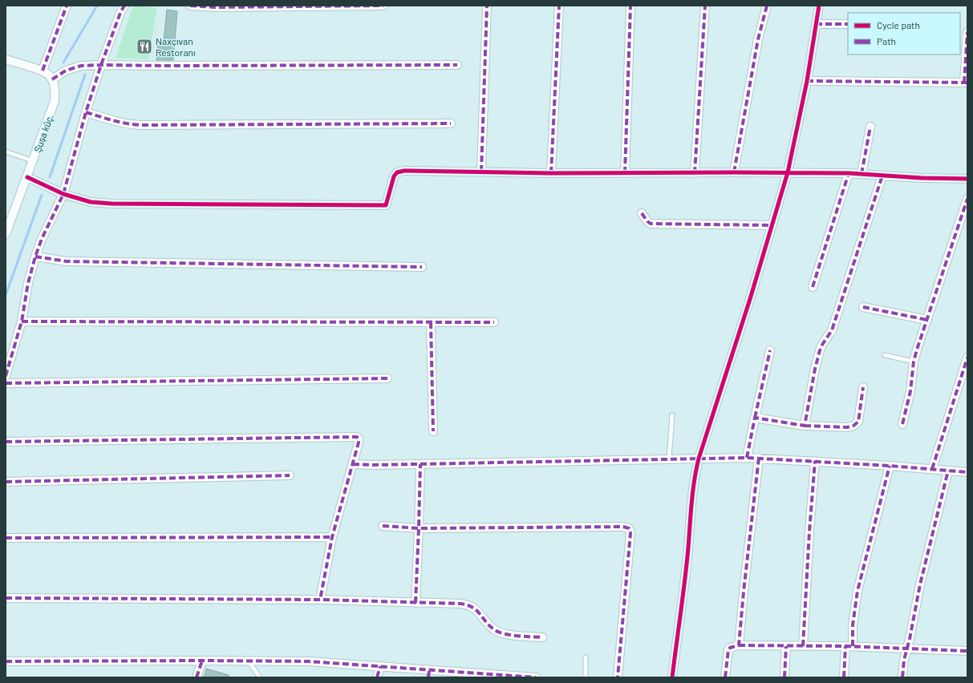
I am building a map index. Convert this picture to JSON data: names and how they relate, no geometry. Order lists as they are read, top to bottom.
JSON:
{
  "streets": {
    "street": ["Şuşa küç."]
  },
  "places": {
    "restaurant": ["Naxçıvan Restoranı"]
  },
  "legend": ["Cycle path", "Path"]
}
